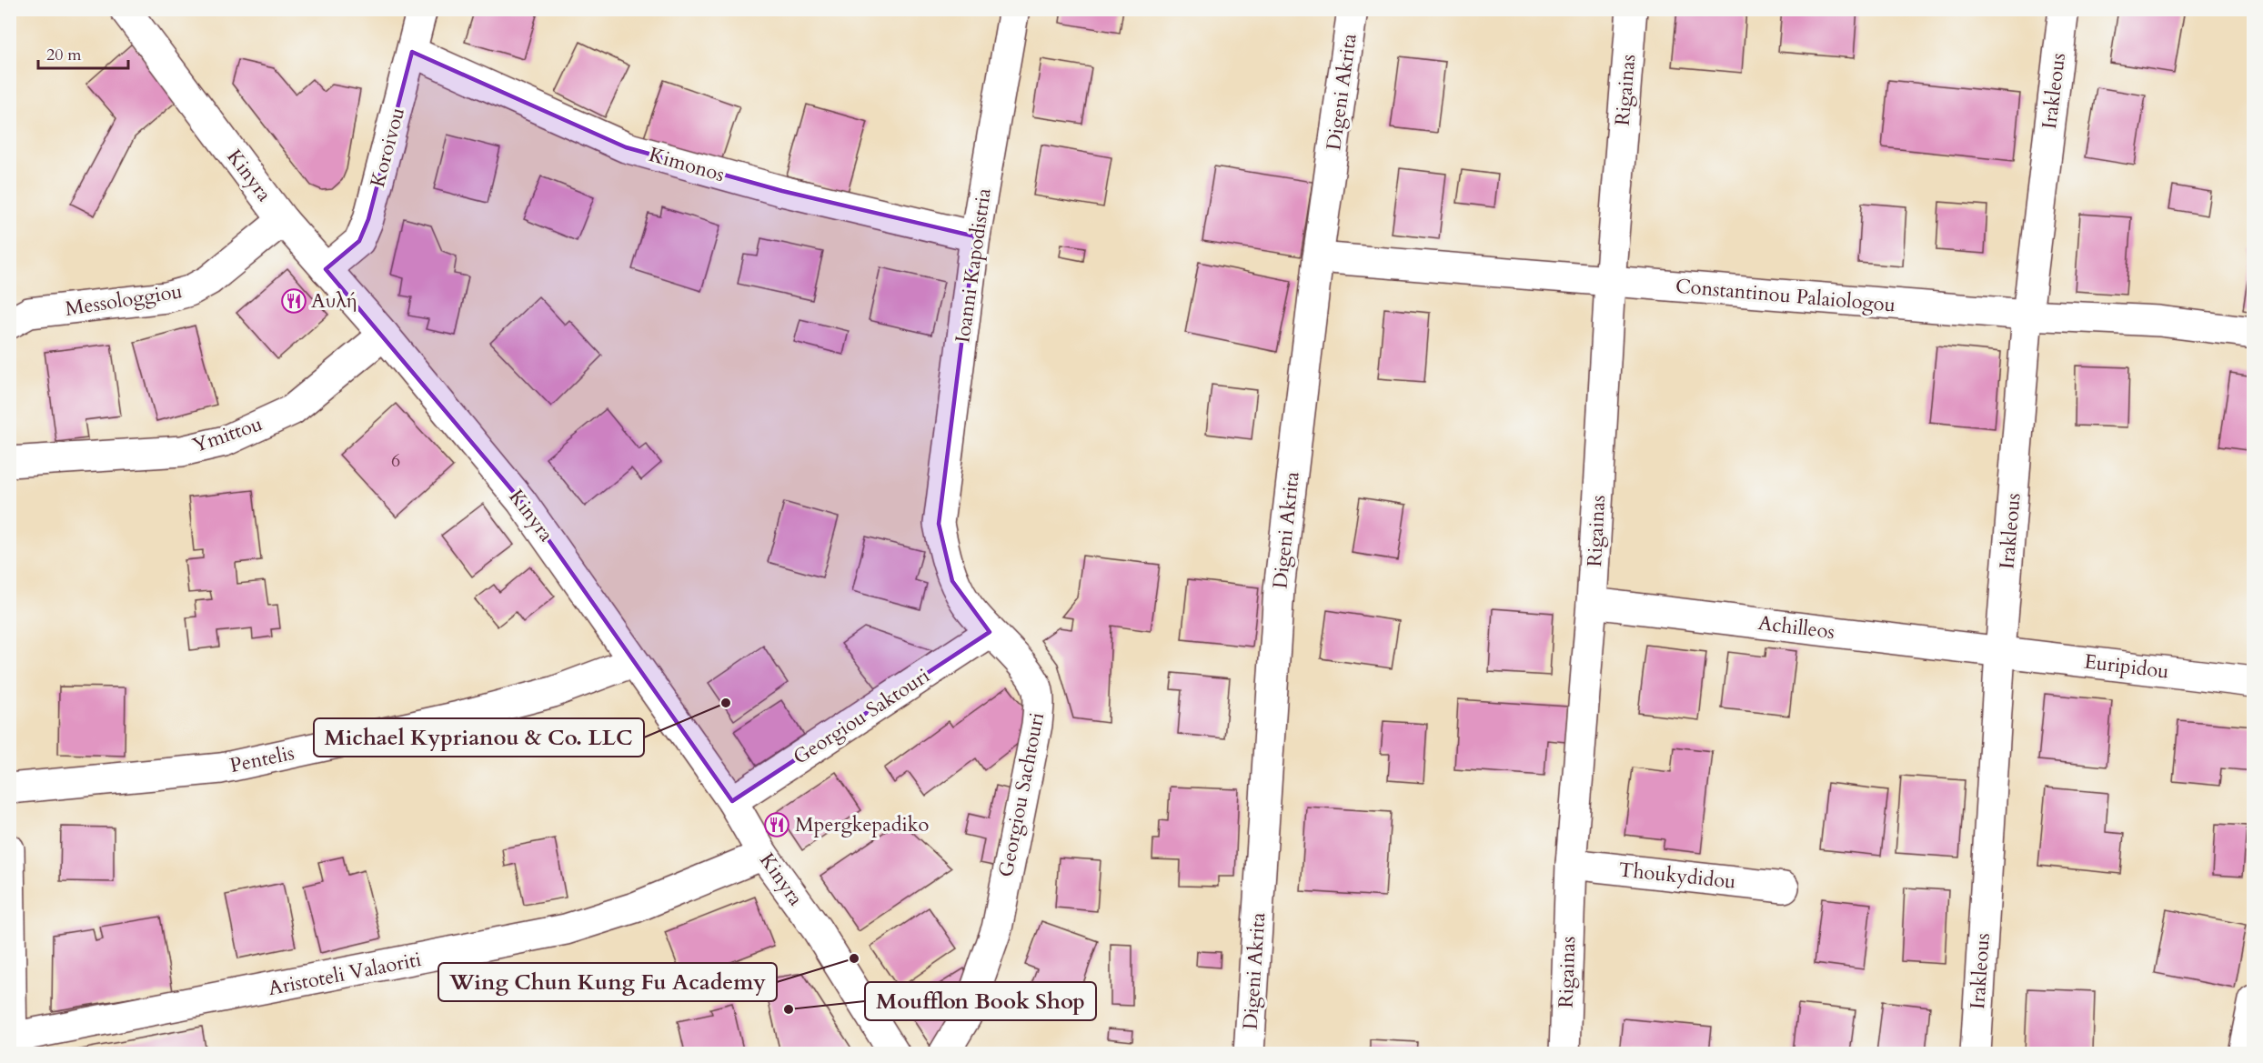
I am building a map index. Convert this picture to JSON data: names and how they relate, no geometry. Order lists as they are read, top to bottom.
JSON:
{
  "streets": {
    "street": [
      "Rigainas",
      "Irakleous",
      "Digeni Akrita",
      "Koroivou",
      "Kimonos",
      "Kinyra",
      "Ioanni Kapodistria",
      "Constantinou Palaiologou",
      "Messologgiou",
      "Ymittou",
      "Achilleos",
      "Euripidou",
      "Georgiou Saktouri",
      "Pentelis",
      "Georgiou Sachtouri",
      "Thoukydidou",
      "Aristoteli Valaoriti"
    ]
  },
  "crossings": [
    ["Rigainas", "Constantinou Palaiologou"],
    ["Rigainas", "Achilleos"],
    ["Rigainas", "Thoukydidou"],
    ["Irakleous", "Constantinou Palaiologou"],
    ["Irakleous", "Achilleos"],
    ["Irakleous", "Euripidou"],
    ["Digeni Akrita", "Constantinou Palaiologou"],
    ["Koroivou", "Kimonos"],
    ["Koroivou", "Kinyra"],
    ["Kimonos", "Ioanni Kapodistria"],
    ["Kinyra", "Messologgiou"],
    ["Kinyra", "Ymittou"],
    ["Kinyra", "Georgiou Saktouri"],
    ["Kinyra", "Pentelis"],
    ["Kinyra", "Aristoteli Valaoriti"],
    ["Ioanni Kapodistria", "Georgiou Sachtouri"],
    ["Achilleos", "Euripidou"],
    ["Georgiou Saktouri", "Georgiou Sachtouri"]
  ],
  "places": {
    "restaurant": ["Αυλή", "Mpergkepadiko"],
    "other": ["Michael Kyprianou & Co. LLC", "Wing Chun Kung Fu Academy", "Moufflon Book Shop"]
  },
  "house_numbers": ["6"],
  "scale_bar": "20 m"
}
